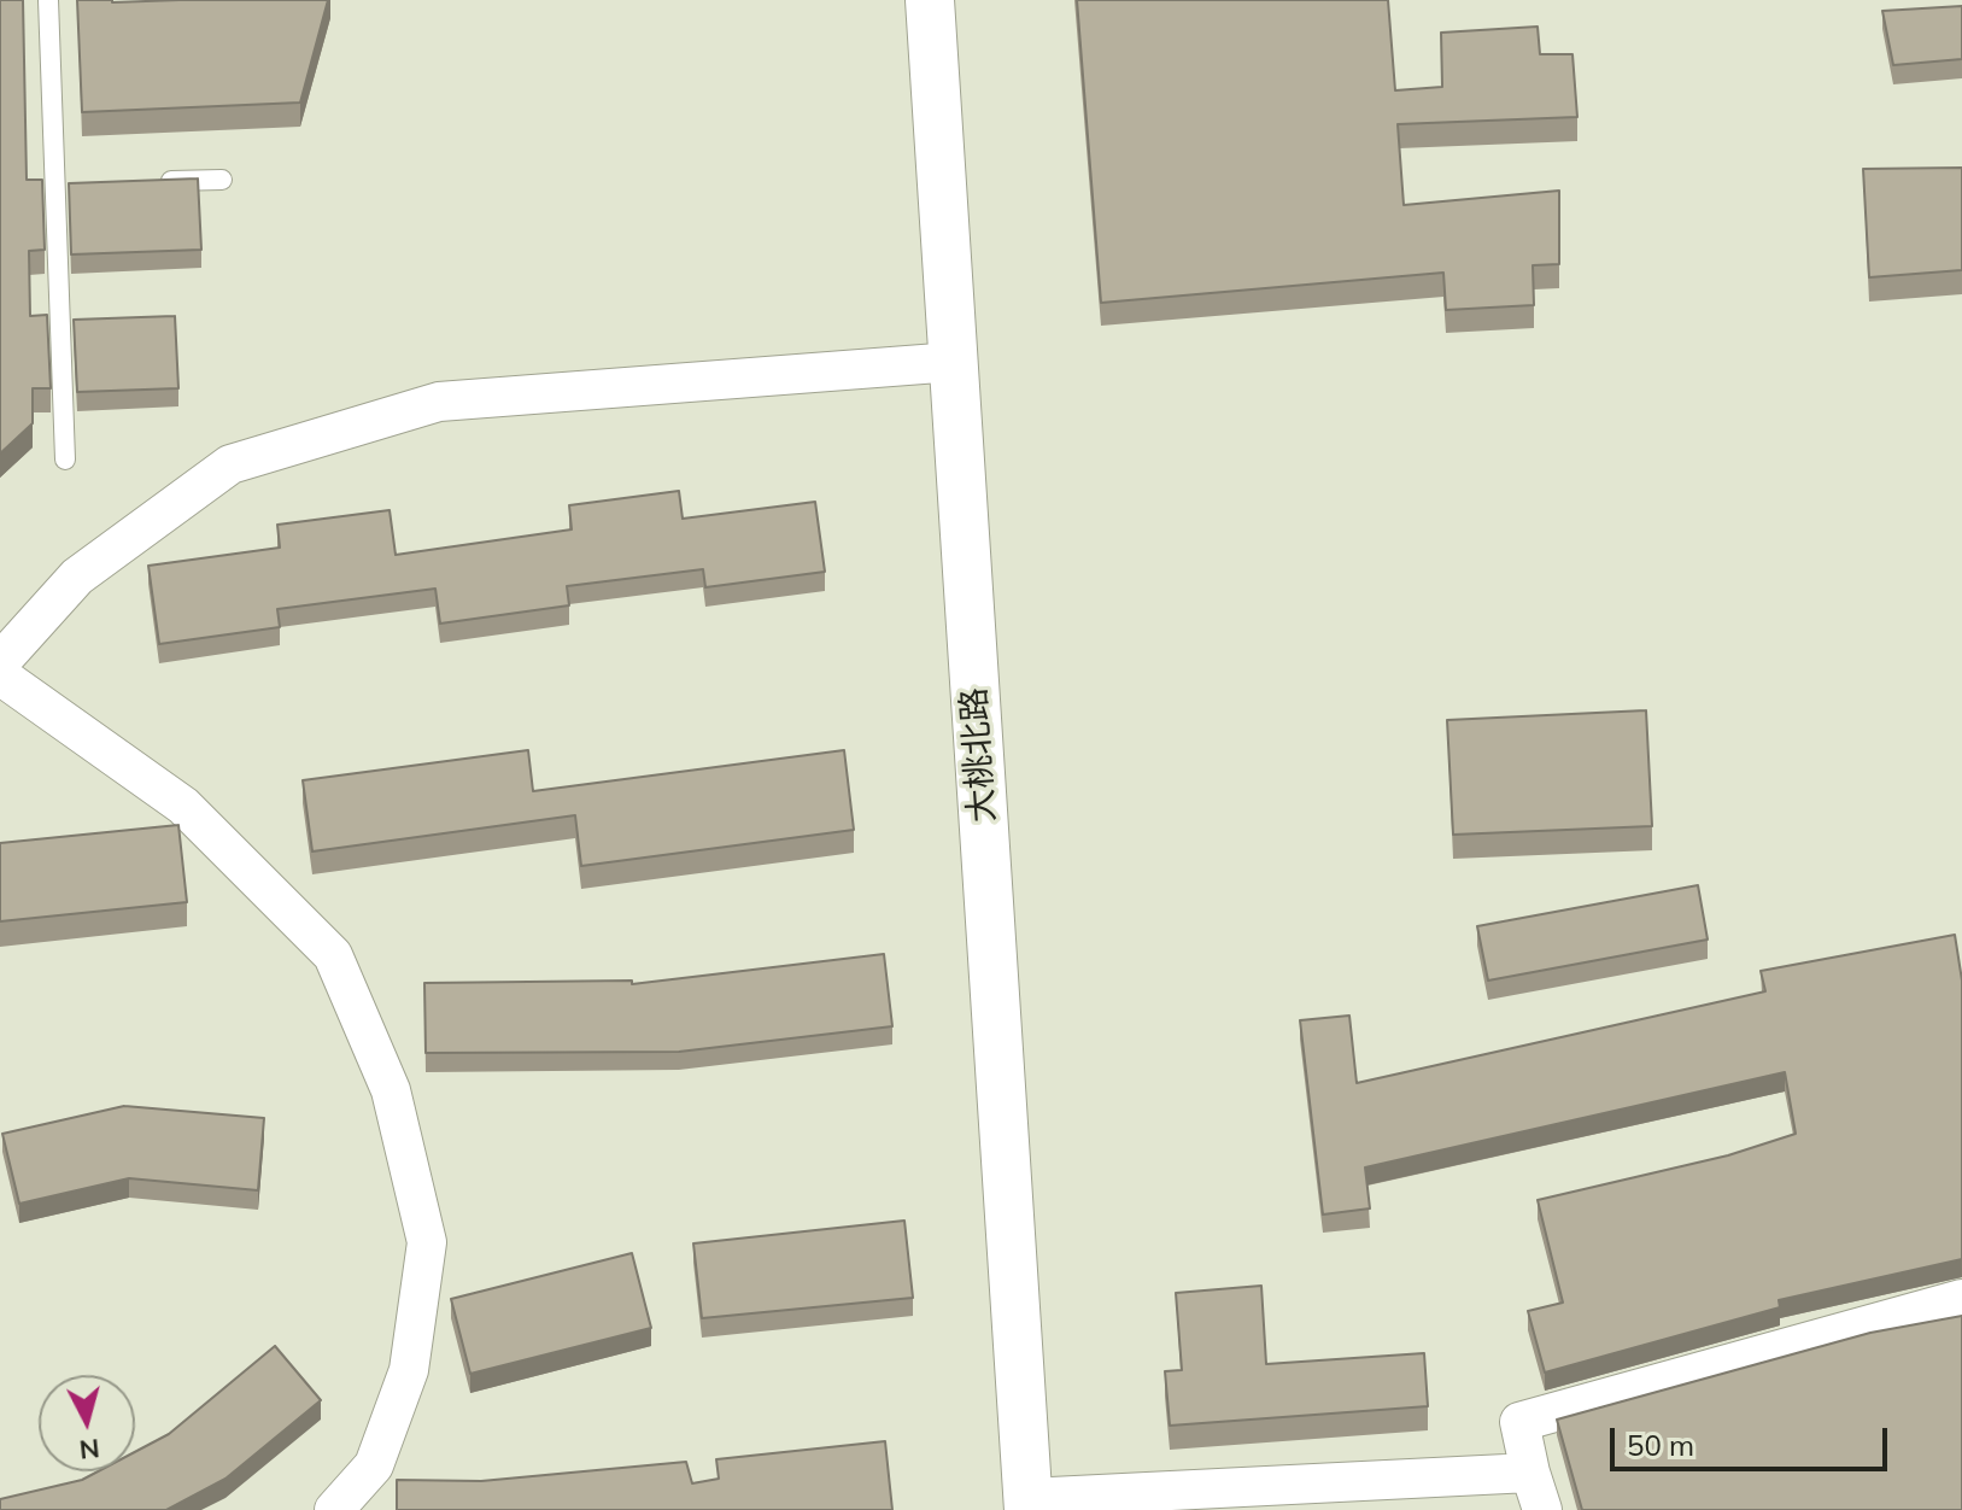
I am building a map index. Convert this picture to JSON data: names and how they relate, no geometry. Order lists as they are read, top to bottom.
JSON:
{
  "streets": {
    "street": ["大桃北路"]
  },
  "scale_bar": "50 m",
  "north": "bottom"
}
